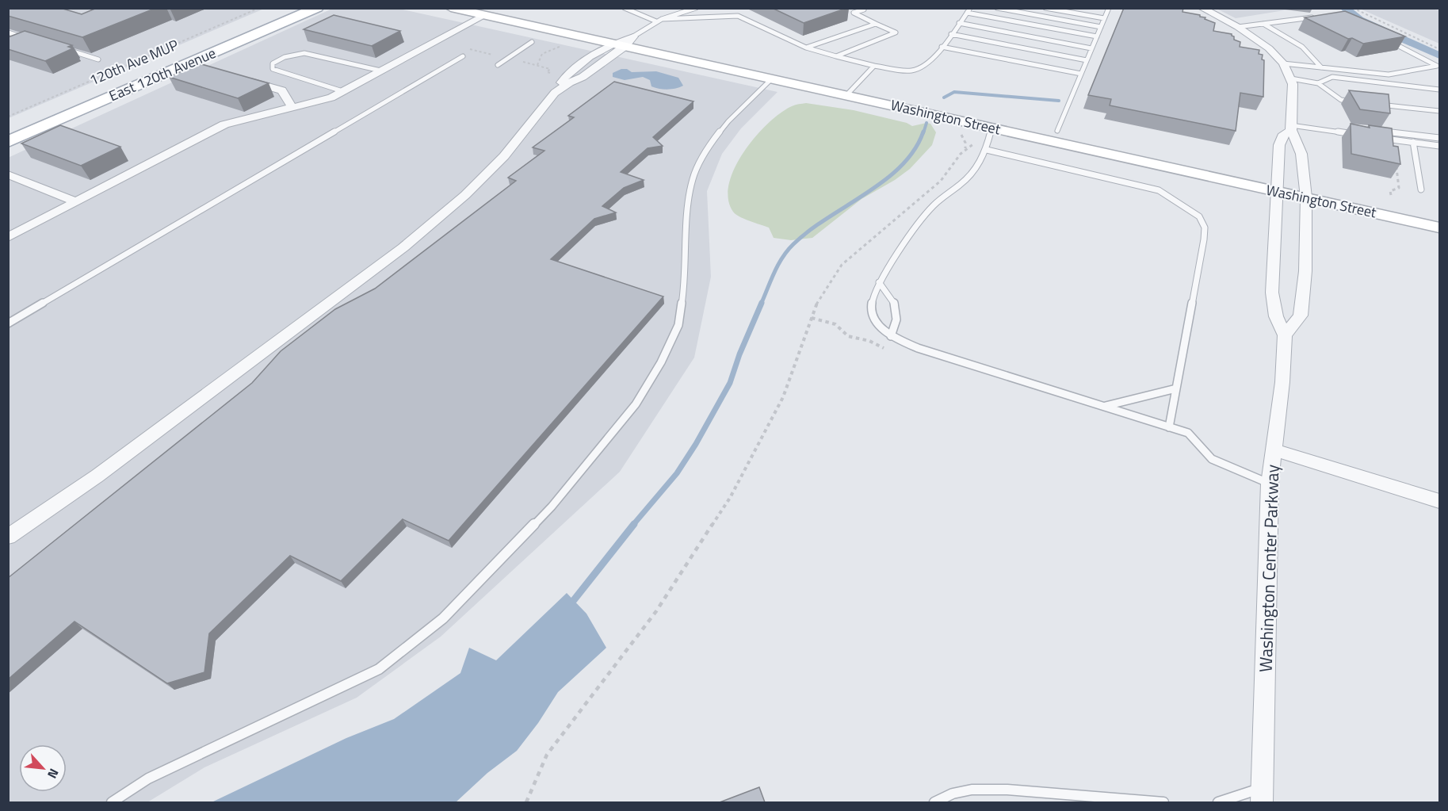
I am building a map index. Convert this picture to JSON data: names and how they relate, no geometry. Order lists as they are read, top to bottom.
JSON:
{
  "streets": {
    "main road": ["East 120th Avenue", "Washington Street"],
    "street": ["Washington Center Parkway"],
    "path": ["120th Ave MUP"]
  },
  "crossings": [
    ["Washington Street", "Washington Center Parkway"]
  ],
  "north": "bottom right"
}
